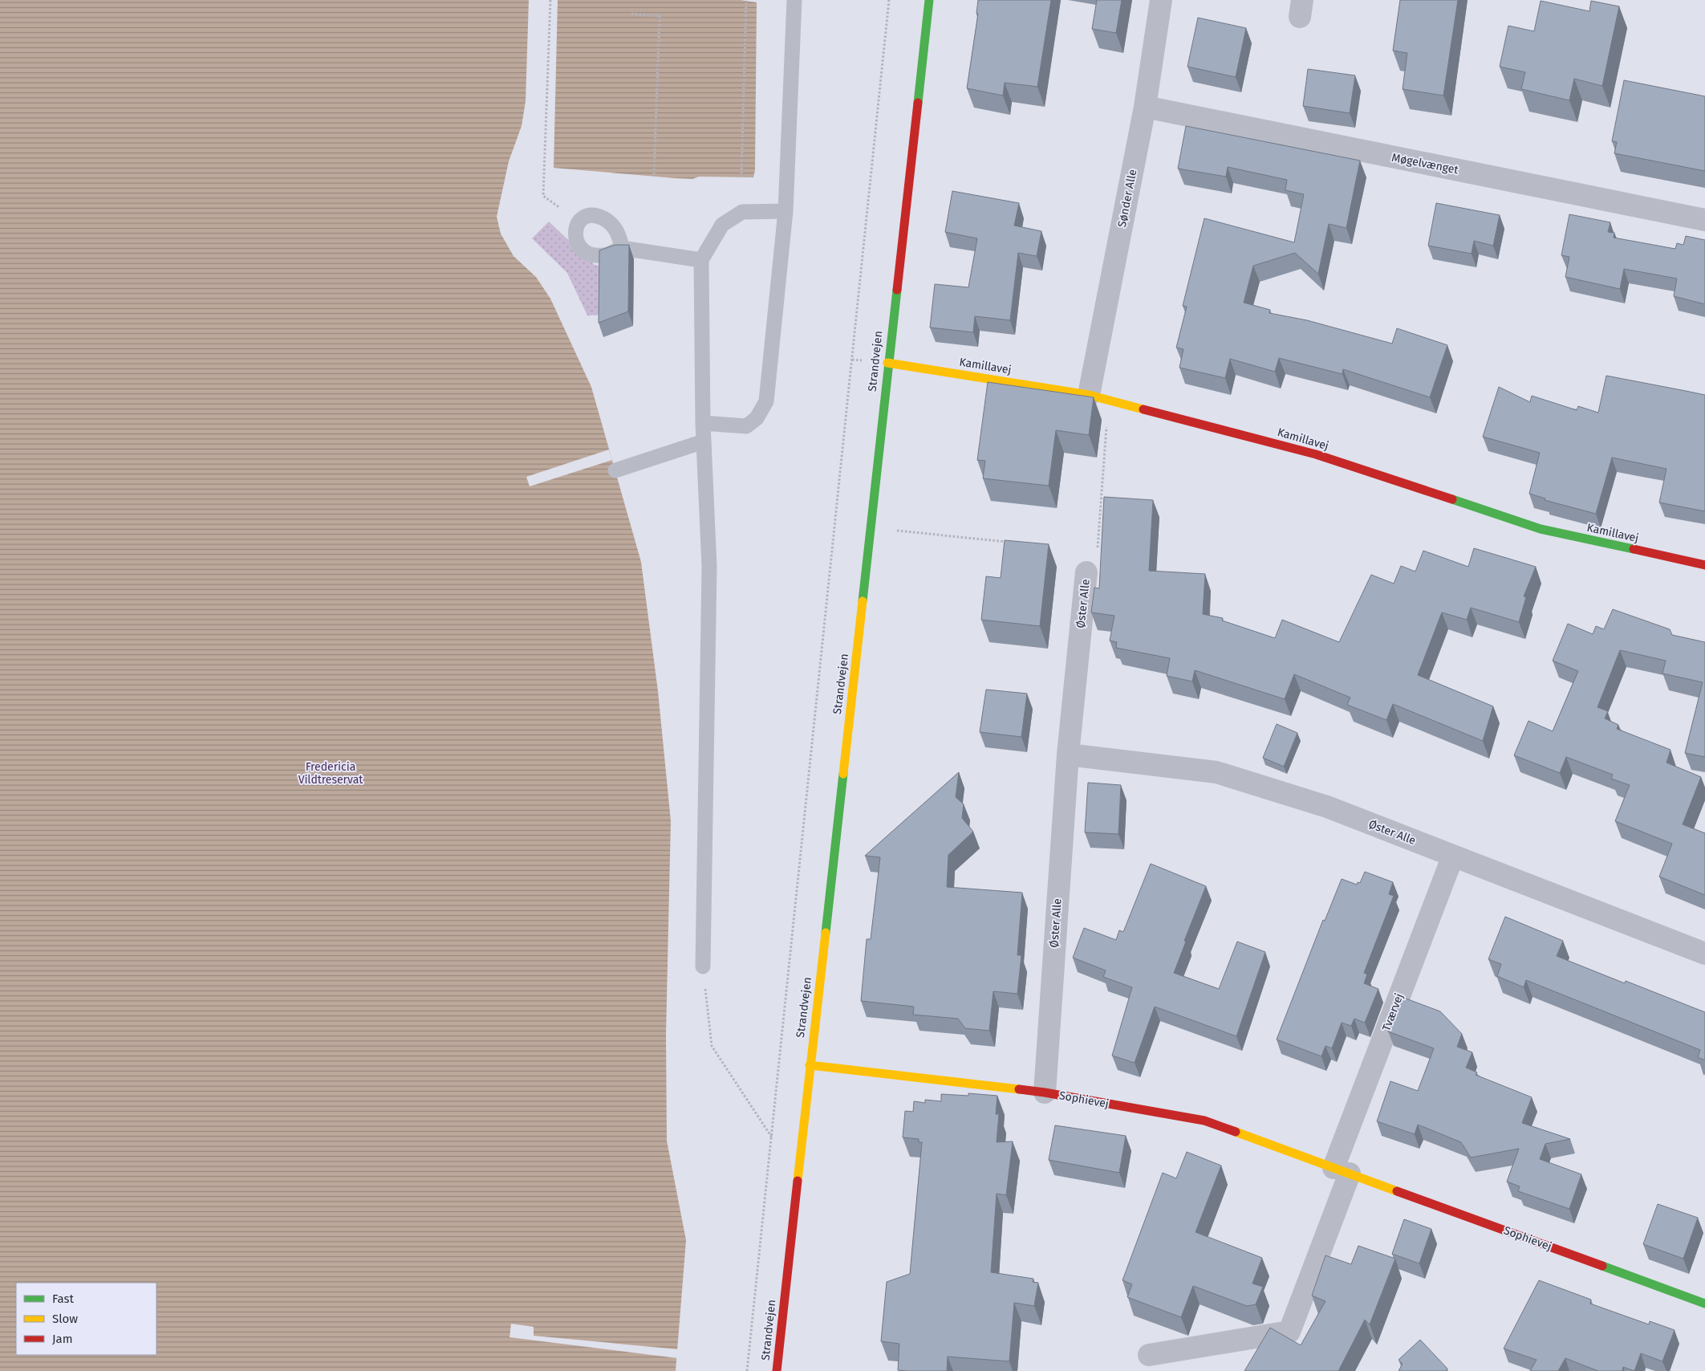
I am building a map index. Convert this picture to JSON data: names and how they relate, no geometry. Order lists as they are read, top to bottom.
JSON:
{
  "streets": {
    "street": [
      "Møgelvænget",
      "Sønder Alle",
      "Strandvejen",
      "Kamillavej",
      "Øster Alle",
      "Tværvej",
      "Sophievej"
    ]
  },
  "crossings": [
    ["Møgelvænget", "Sønder Alle"],
    ["Sønder Alle", "Kamillavej"],
    ["Strandvejen", "Kamillavej"],
    ["Strandvejen", "Sophievej"],
    ["Øster Alle", "Tværvej"],
    ["Øster Alle", "Sophievej"],
    ["Tværvej", "Sophievej"]
  ],
  "parks": ["Fredericia Vildtreservat"],
  "legend": ["Fast", "Slow", "Jam"]
}
